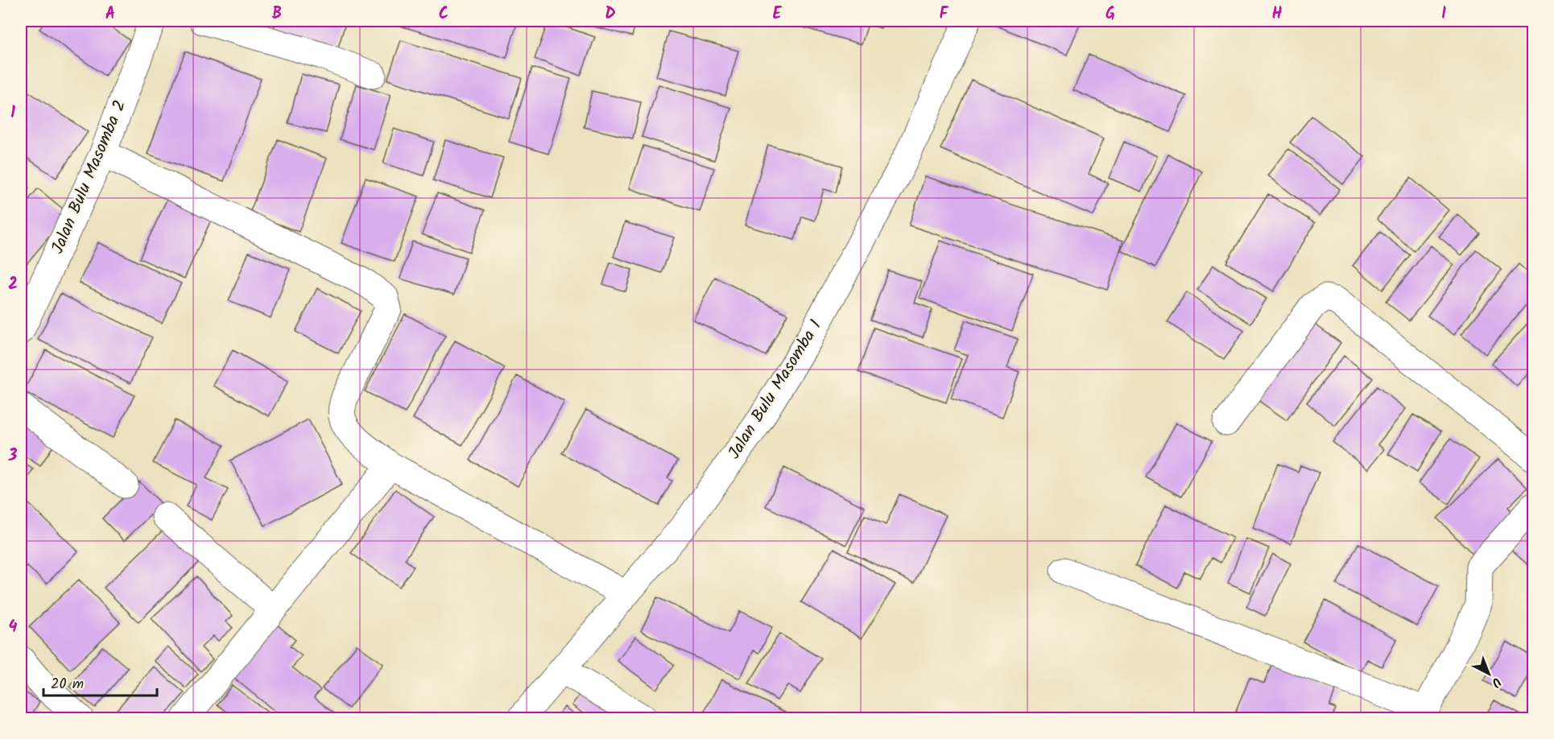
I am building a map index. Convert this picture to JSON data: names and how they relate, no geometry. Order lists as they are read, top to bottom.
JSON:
{
  "streets": {
    "street": ["Jalan Bulu Masomba 2", "Jalan Bulu Masomba 1"]
  },
  "scale_bar": "20 m",
  "north": "bottom right",
  "grid": {
    "columns": [
      "A",
      "B",
      "C",
      "D",
      "E",
      "F",
      "G",
      "H",
      "I"
    ],
    "rows": [
      "1",
      "2",
      "3",
      "4"
    ]
  }
}
